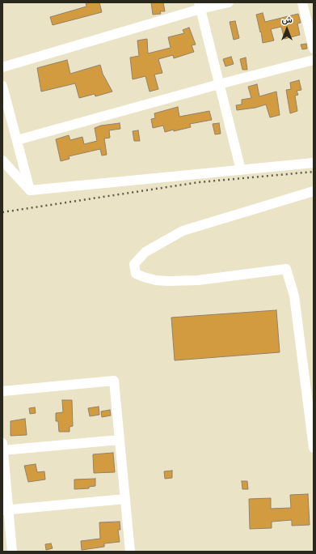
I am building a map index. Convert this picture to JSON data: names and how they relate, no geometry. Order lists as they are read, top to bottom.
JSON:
{
  "north": "top"
}
